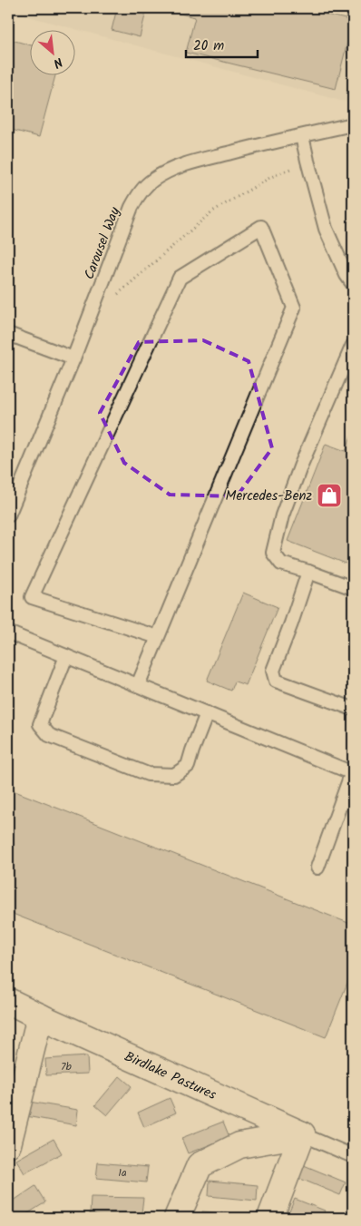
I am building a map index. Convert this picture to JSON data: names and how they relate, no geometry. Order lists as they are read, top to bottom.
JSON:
{
  "streets": {
    "street": ["Birdlake Pastures"],
    "lane": ["Carousel Way"]
  },
  "places": {
    "shop": ["Mercedes-Benz"]
  },
  "house_numbers": ["7b", "1a"],
  "scale_bar": "20 m",
  "north": "bottom right"
}
